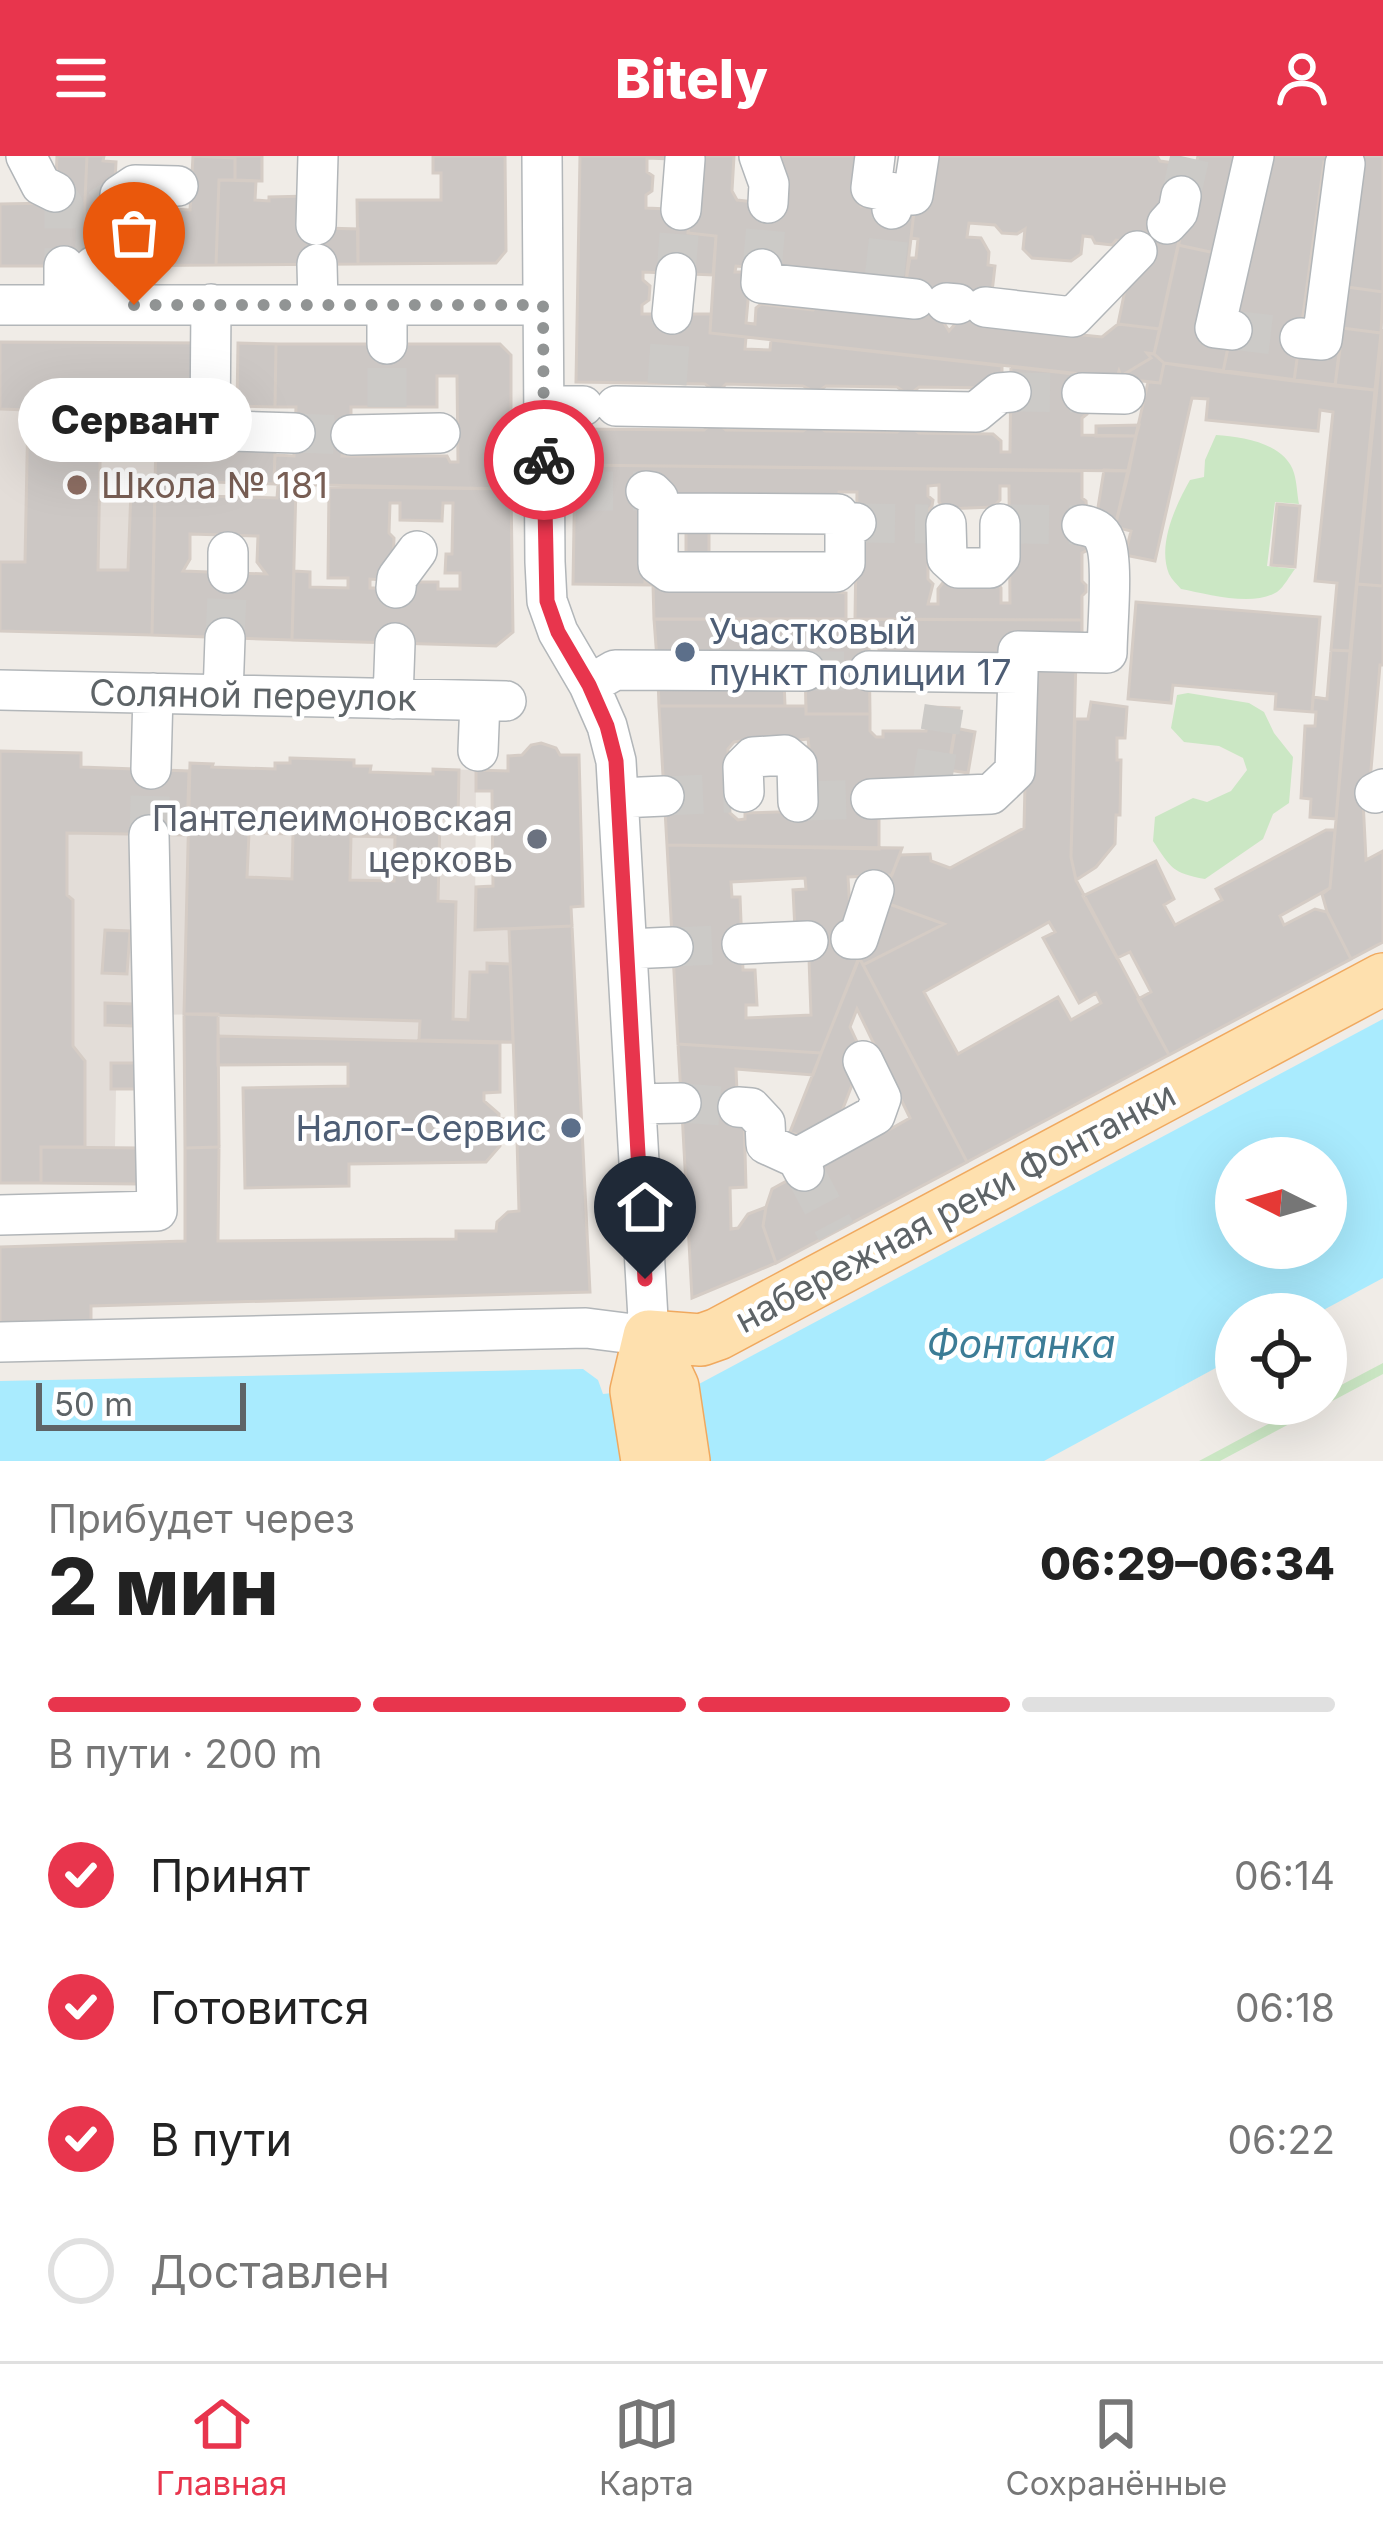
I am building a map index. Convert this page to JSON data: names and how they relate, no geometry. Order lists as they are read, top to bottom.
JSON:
{
  "streets": {
    "main road": ["набережная реки Фонтанки"],
    "street": ["Соляной переулок"]
  },
  "water": ["Фонтанка"],
  "places": [
    "Сервант",
    "Школа № 181",
    "Участковый пункт полиции 17",
    "Пантелеимоновская церковь",
    "Налог-Сервис"
  ],
  "scale_bar": "50 m",
  "north": "left",
  "page": {
    "header": "Bitely",
    "bubble": "Сервант",
    "scale": "50 m",
    "heading": ["2 мин", "Прибудет через", "06:29–06:34"],
    "bar": "В пути · 200 m",
    "list": [
      ["Принят", "06:14"],
      ["Готовится", "06:18"],
      ["В пути", "06:22"],
      "Доставлен"
    ],
    "tabs": ["Главная", "Карта", "Сохранённые"]
  }
}
